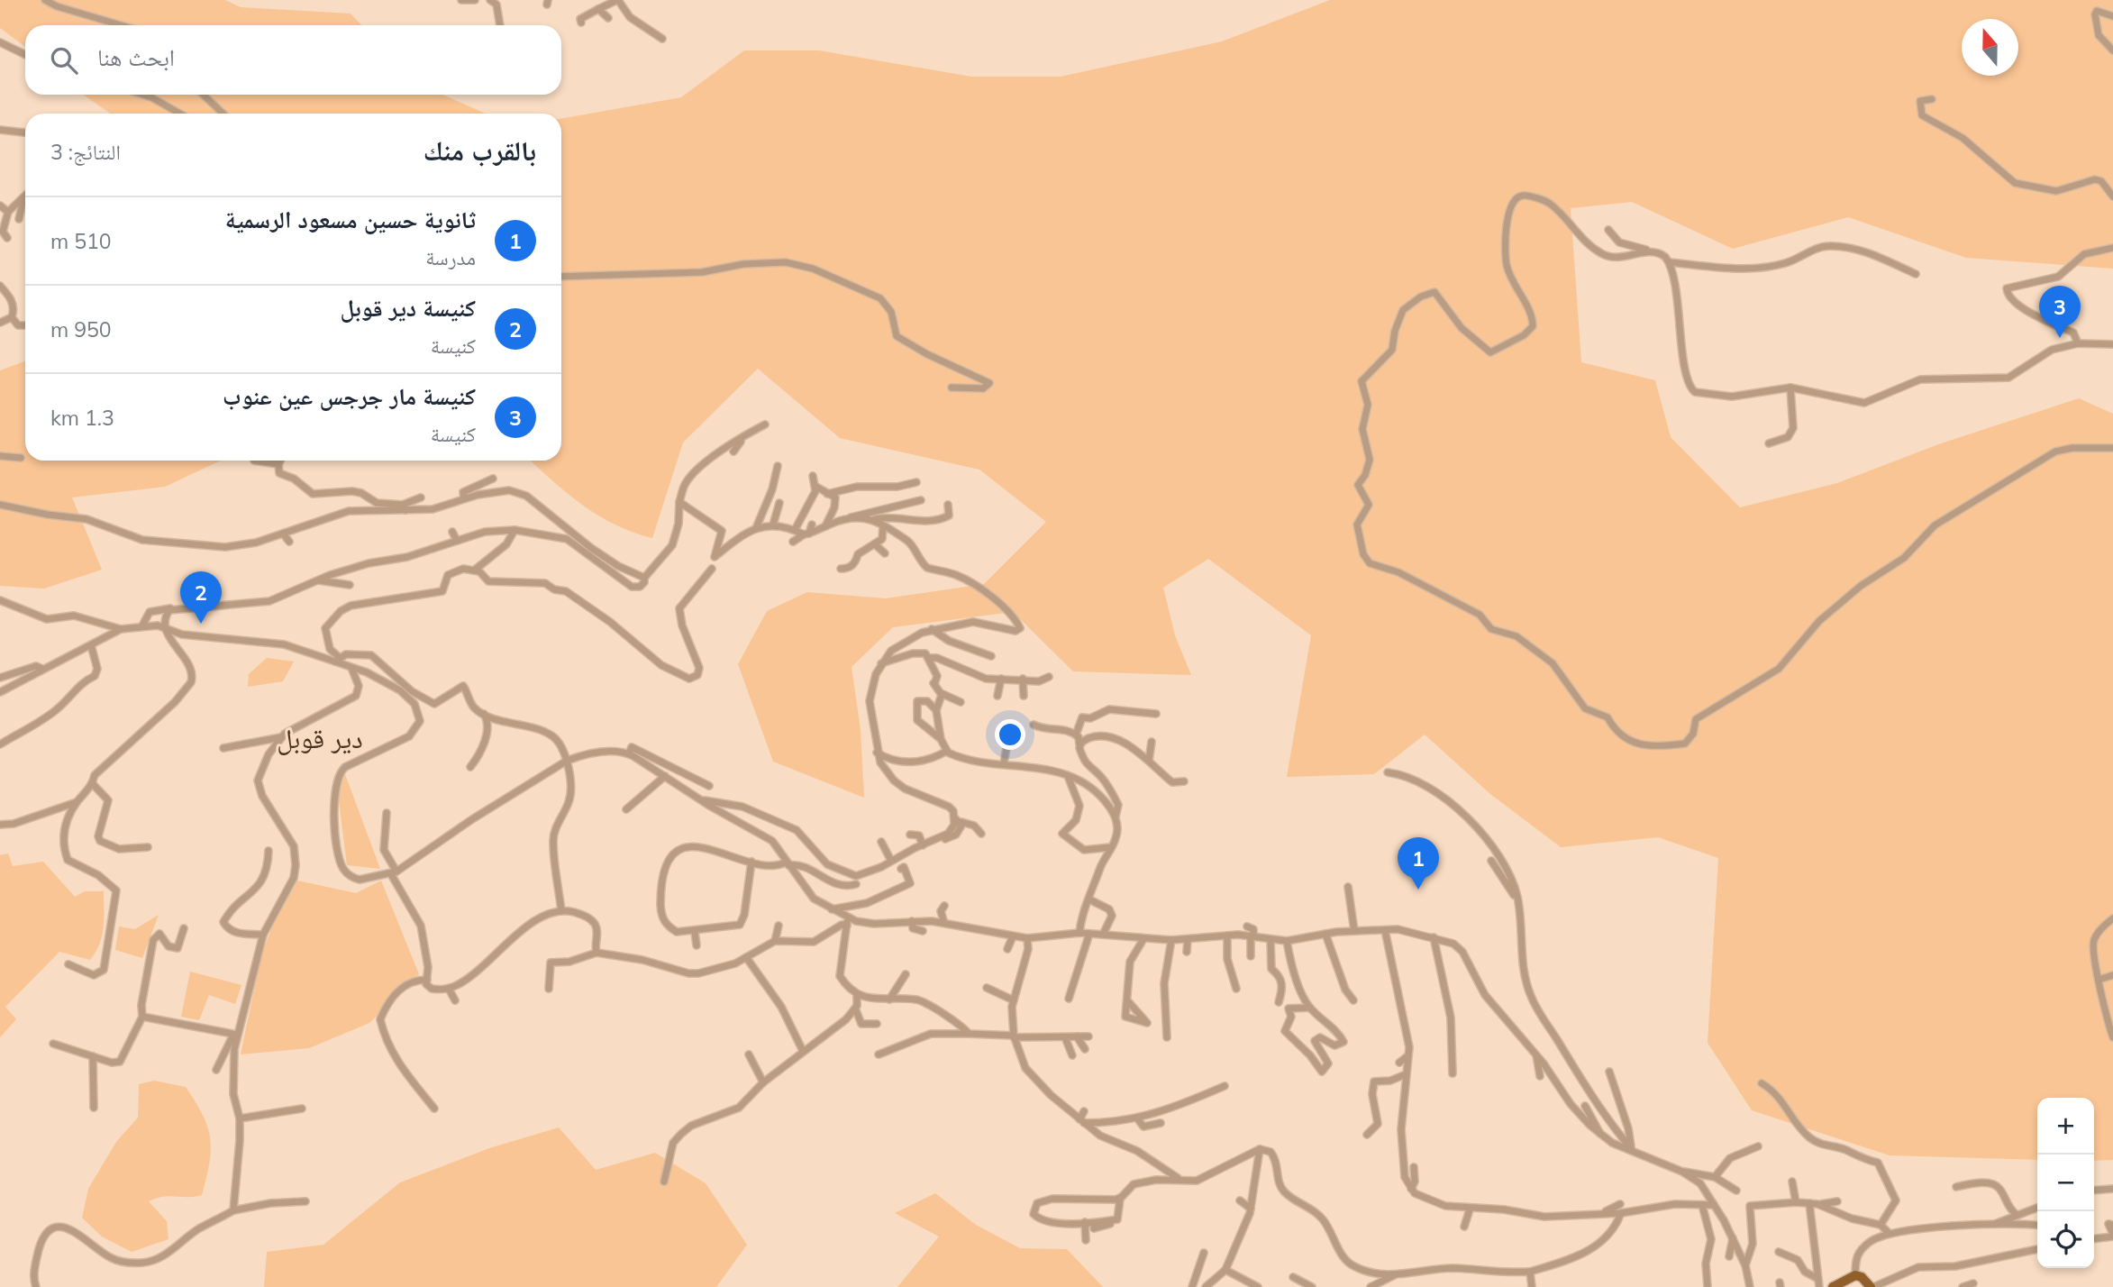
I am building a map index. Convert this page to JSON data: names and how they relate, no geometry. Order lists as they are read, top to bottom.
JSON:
{
  "districts": ["دير قوبل"],
  "north": "top",
  "page": {
    "search": "ابحث هنا",
    "heading": ["بالقرب منك", "النتائج: 3"],
    "list": [
      {
        "mark": "1",
        "name": "ثانوية حسين مسعود الرسمية",
        "note": "مدرسة",
        "value": "510 m"
      },
      {
        "mark": "2",
        "name": "كنيسة دير قوبل",
        "note": "كنيسة",
        "value": "950 m"
      },
      {
        "mark": "3",
        "name": "كنيسة مار جرجس عين عنوب",
        "note": "كنيسة",
        "value": "1.3 km"
      }
    ],
    "pins": ["3", "2", "1"],
    "map_buttons": ["+", "−"]
  }
}
